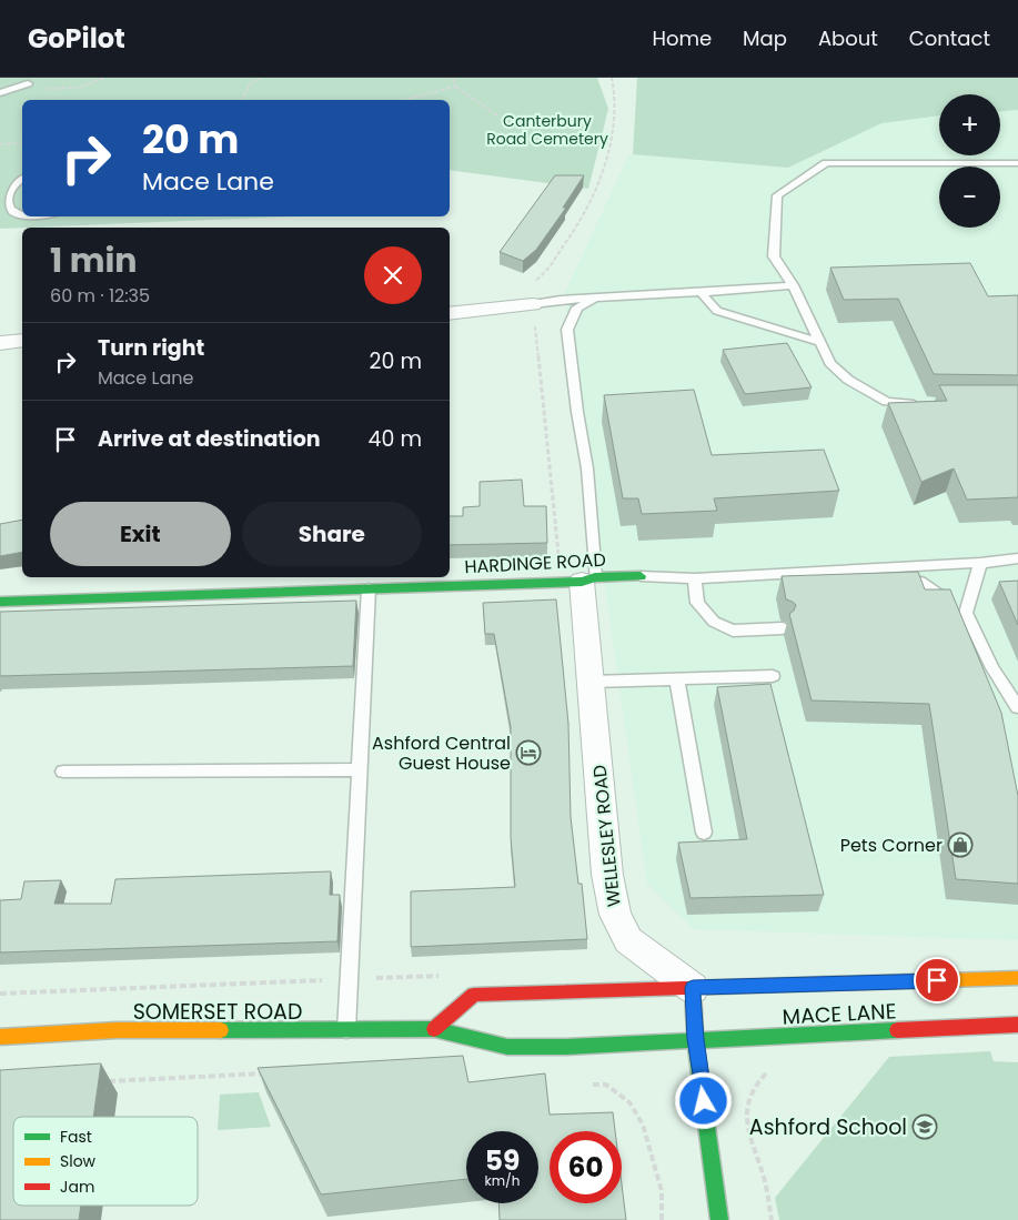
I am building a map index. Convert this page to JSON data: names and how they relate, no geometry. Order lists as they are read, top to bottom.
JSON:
{
  "streets": {
    "main road": ["HARDINGE ROAD", "SOMERSET ROAD", "MACE LANE"],
    "street": ["WELLESLEY ROAD"]
  },
  "crossings": [
    ["HARDINGE ROAD", "WELLESLEY ROAD"],
    ["WELLESLEY ROAD", "MACE LANE"],
    ["SOMERSET ROAD", "MACE LANE"]
  ],
  "parks": ["Canterbury Road Cemetery"],
  "places": {
    "hotel": ["Ashford Central Guest House"],
    "shop": ["Pets Corner"],
    "school or university": ["Ashford School"]
  },
  "legend": ["Fast", "Slow", "Jam"],
  "page": {
    "header": "GoPilot",
    "nav": [
      "Home",
      "Map",
      "About",
      "Contact"
    ],
    "map_buttons": ["+", "−"],
    "turn": ["20 m", "Mace Lane"],
    "heading": ["1 min", "60 m · 12:35"],
    "list": [
      {
        "name": "Turn right",
        "note": "Mace Lane",
        "value": "20 m"
      },
      {
        "name": "Arrive at destination",
        "value": "40 m"
      }
    ],
    "buttons": ["Exit", "Share"],
    "speed": "59 km/h",
    "limit": "60"
  }
}
